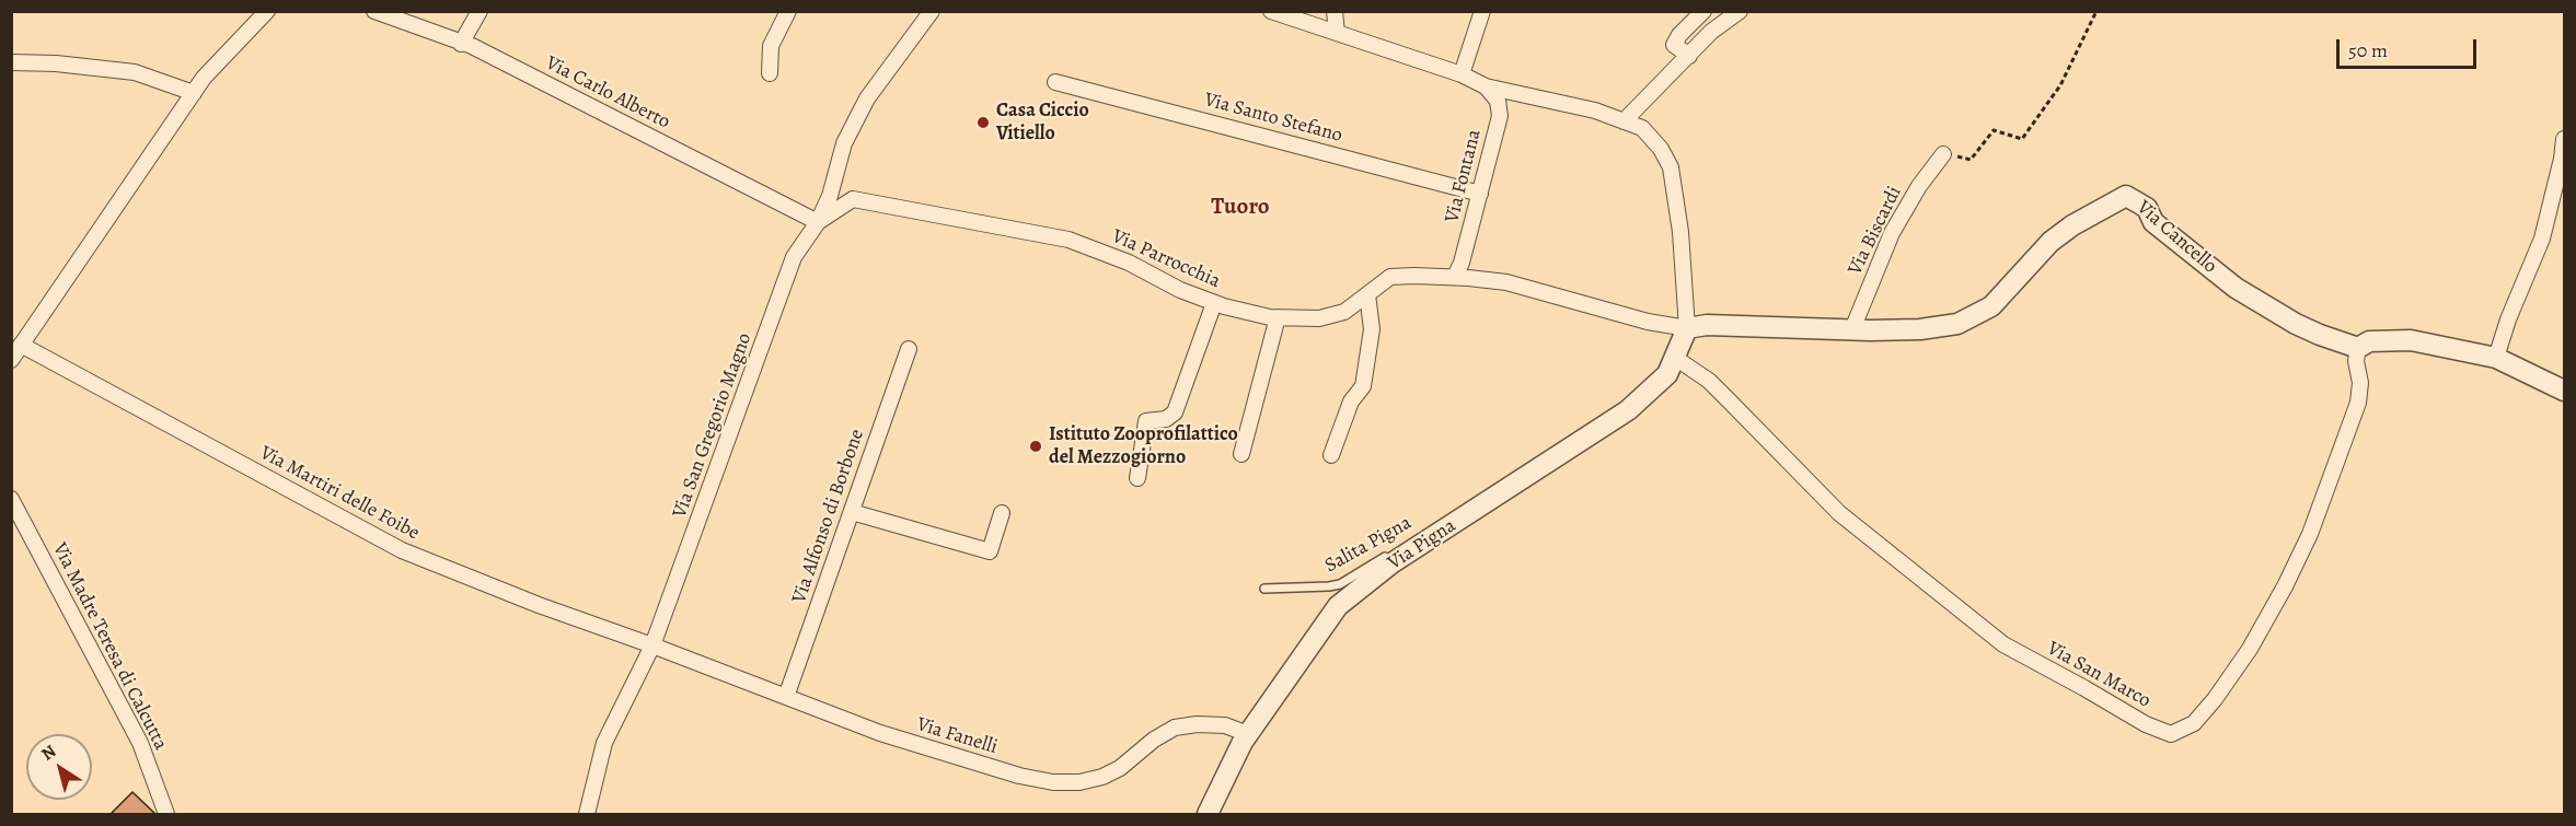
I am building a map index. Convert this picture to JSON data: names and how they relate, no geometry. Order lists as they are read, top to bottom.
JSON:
{
  "streets": {
    "street": [
      "Via Carlo Alberto",
      "Via Santo Stefano",
      "Via Fontana",
      "Via Biscardi",
      "Via Cancello",
      "Via Parrocchia",
      "Via San Gregorio Magno",
      "Via Martiri delle Foibe",
      "Via Alfonso di Borbone",
      "Via Pigna",
      "Via Madre Teresa di Calcutta",
      "Via San Marco",
      "Via Fanelli"
    ],
    "lane": ["Salita Pigna"]
  },
  "crossings": [
    ["Via Carlo Alberto", "Via Parrocchia"],
    ["Via Carlo Alberto", "Via San Gregorio Magno"],
    ["Via Santo Stefano", "Via Fontana"],
    ["Via Fontana", "Via Parrocchia"],
    ["Via Biscardi", "Via Cancello"],
    ["Via Cancello", "Via Parrocchia"],
    ["Via Cancello", "Via Pigna"],
    ["Via Cancello", "Via San Marco"],
    ["Via Parrocchia", "Via San Gregorio Magno"],
    ["Via Parrocchia", "Via Pigna"],
    ["Via San Gregorio Magno", "Via Martiri delle Foibe"],
    ["Via San Gregorio Magno", "Via Fanelli"],
    ["Via Martiri delle Foibe", "Via Fanelli"],
    ["Via Alfonso di Borbone", "Via Fanelli"],
    ["Salita Pigna", "Via Pigna"],
    ["Via Pigna", "Via San Marco"],
    ["Via Pigna", "Via Fanelli"]
  ],
  "districts": ["Tuoro"],
  "places": ["Casa Ciccio Vitiello", "Istituto Zooprofilattico del Mezzogiorno"],
  "scale_bar": "50 m",
  "north": "top left"
}
